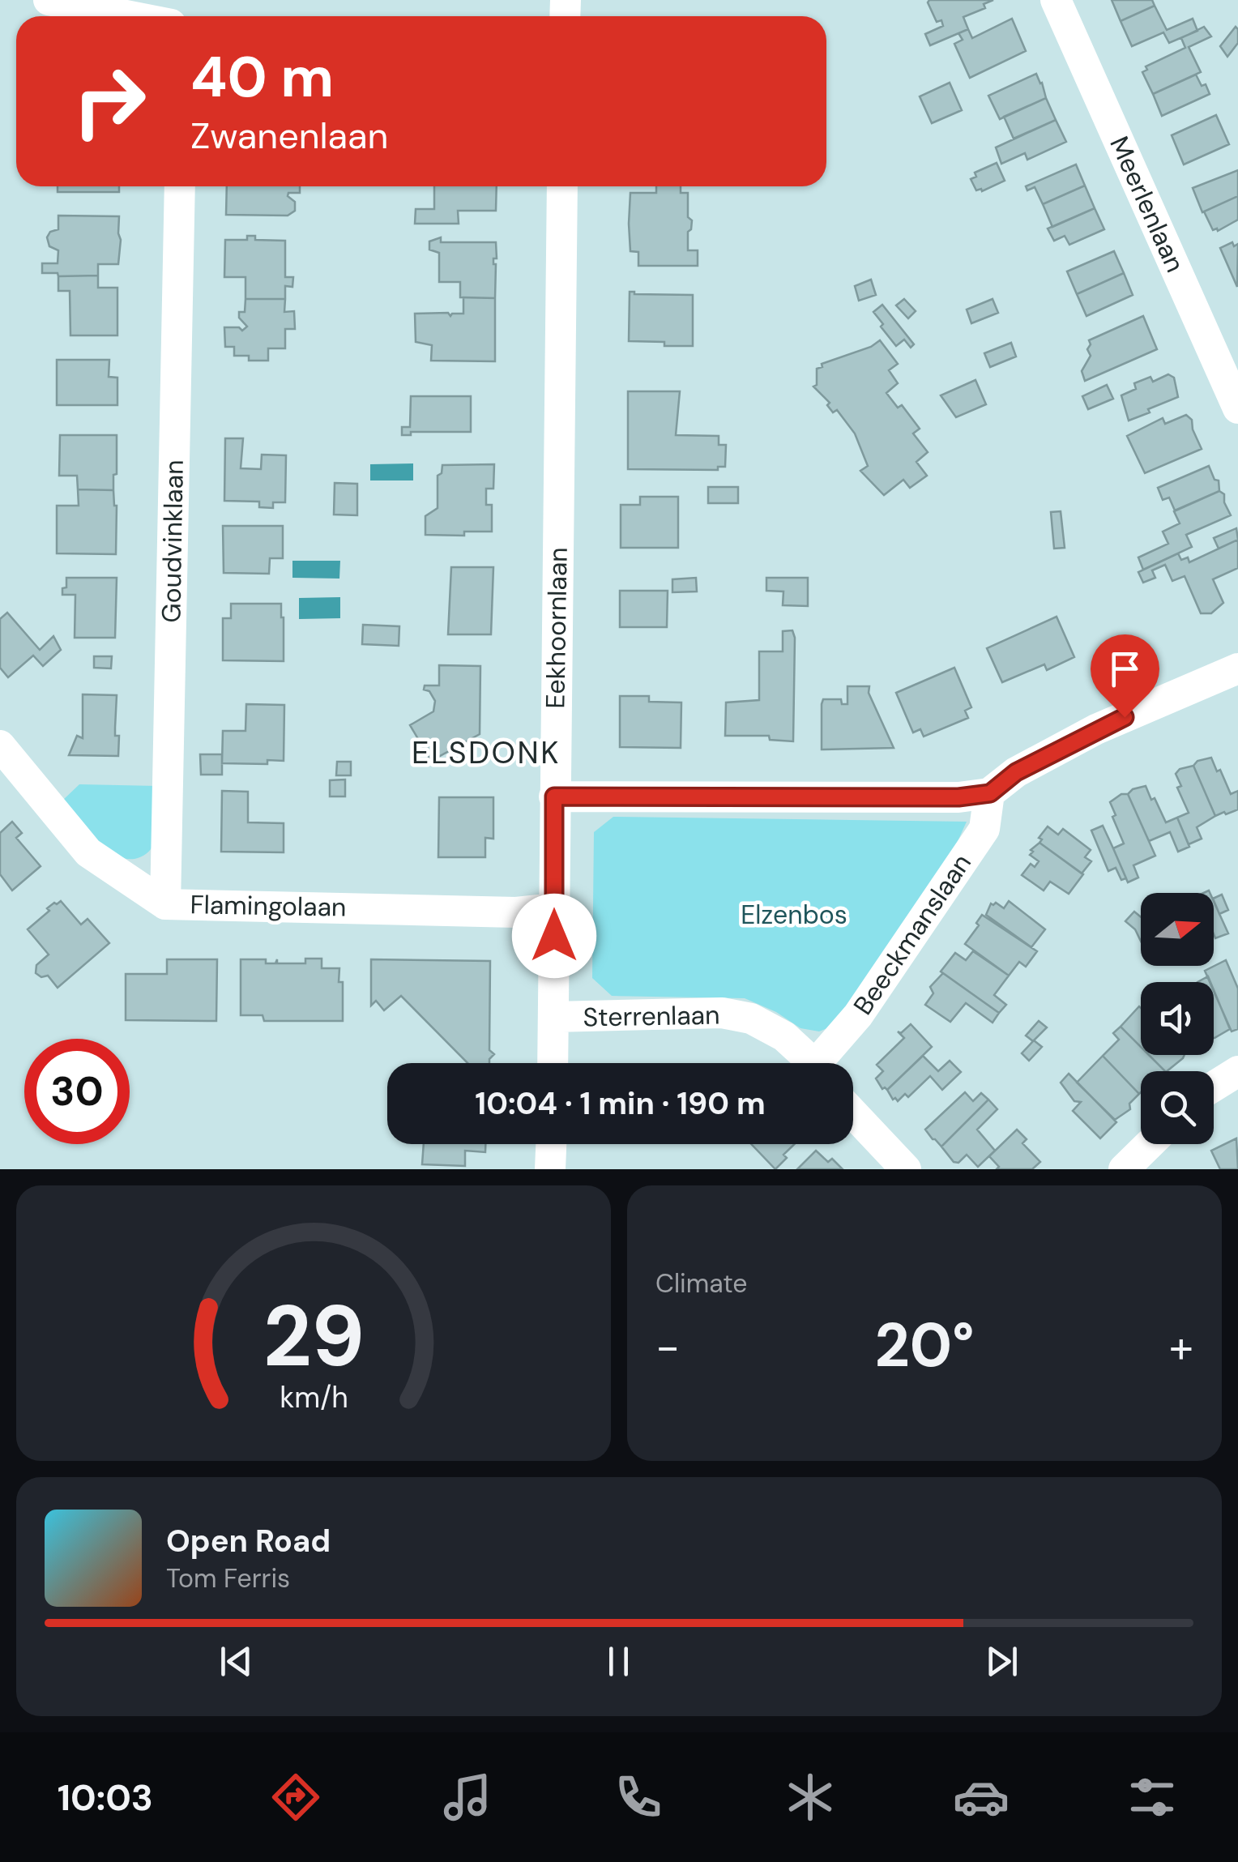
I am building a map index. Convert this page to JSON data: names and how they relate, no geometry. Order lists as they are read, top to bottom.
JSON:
{
  "streets": {
    "street": [
      "Meerlenlaan",
      "Goudvinklaan",
      "Eekhoornlaan",
      "Flamingolaan",
      "Beeckmanslaan",
      "Sterrenlaan"
    ]
  },
  "crossings": [
    ["Goudvinklaan", "Flamingolaan"],
    ["Eekhoornlaan", "Flamingolaan"],
    ["Eekhoornlaan", "Sterrenlaan"]
  ],
  "districts": ["ELSDONK"],
  "parks": ["Elzenbos"],
  "north": "right",
  "page": {
    "turn": ["40 m", "Zwanenlaan"],
    "limit": "30",
    "trip": "10:04 · 1 min · 190 m",
    "tile": "Climate",
    "heat": ["−", "20°", "+"],
    "song": ["Open Road", "Tom Ferris"],
    "tabs": "10:03",
    "gauge": ["29", "km/h"]
  }
}
